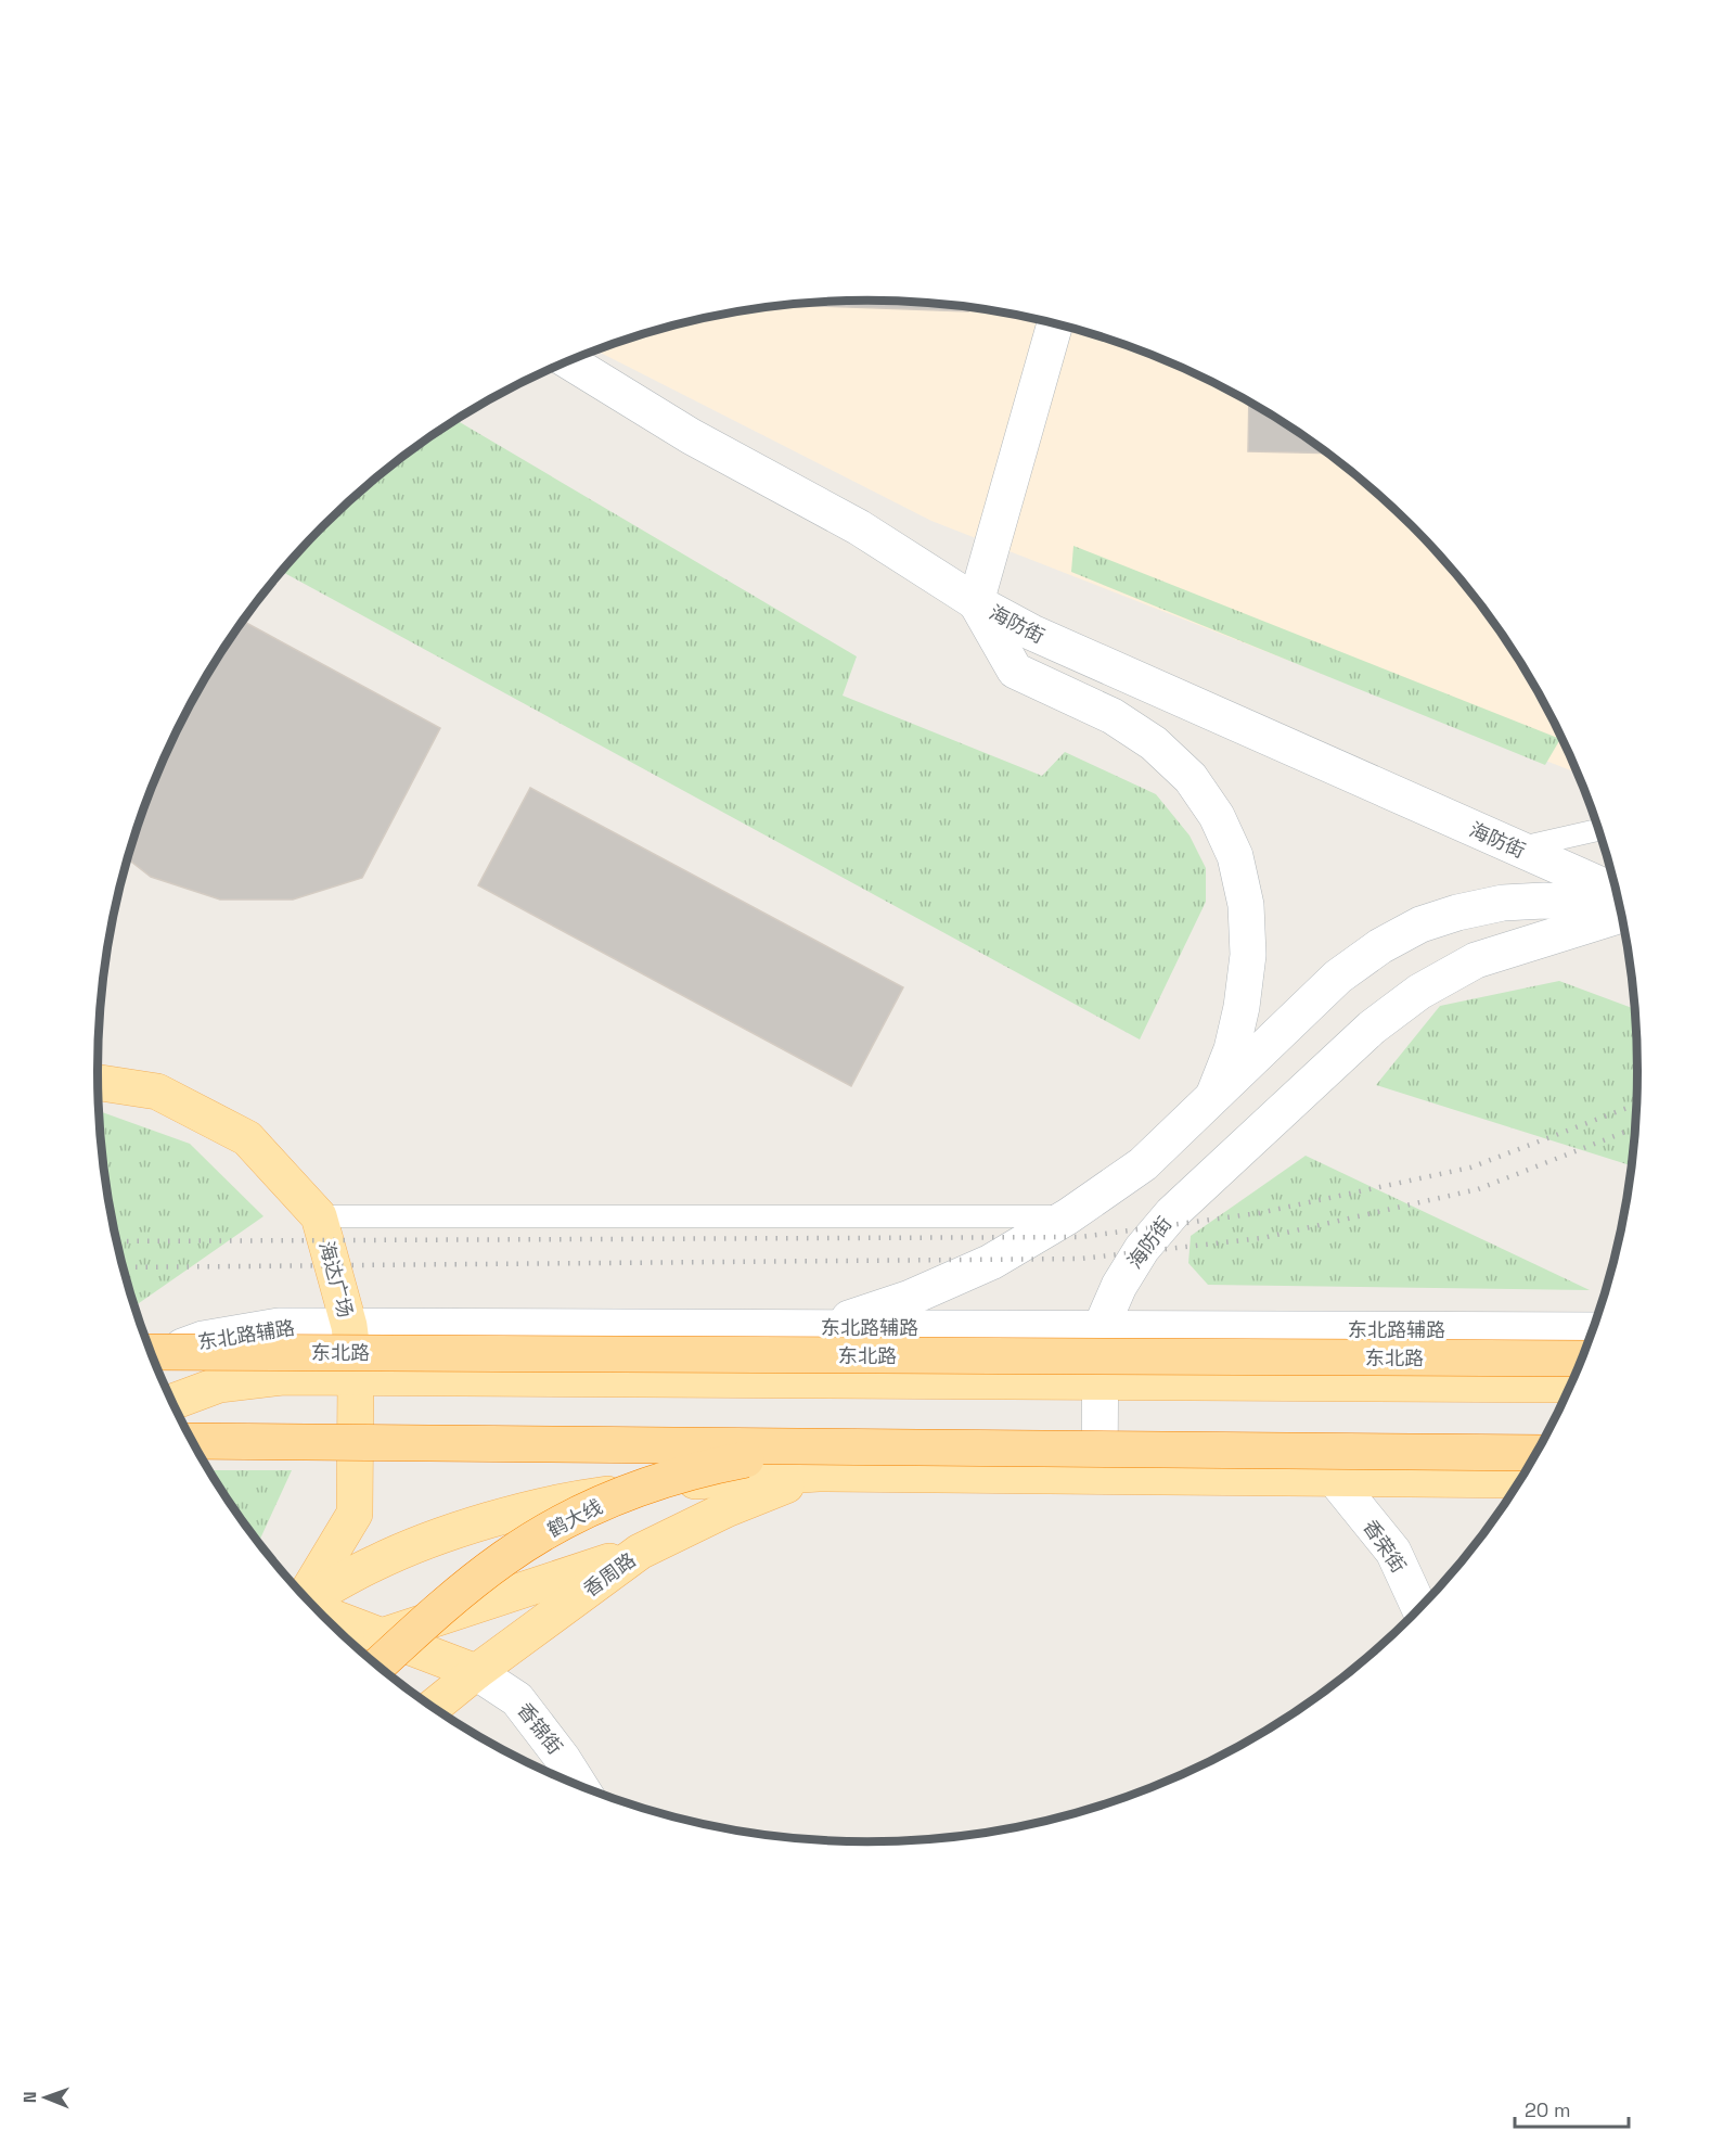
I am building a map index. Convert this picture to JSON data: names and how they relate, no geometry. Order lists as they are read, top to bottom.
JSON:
{
  "streets": {
    "highway": ["东北路", "鹤大线"],
    "main road": ["海达广场", "香周路"],
    "street": [
      "海防街",
      "东北路辅路",
      "香荣街",
      "香锦街"
    ]
  },
  "crossings": [
    ["海防街", "东北路辅路"],
    ["海防街", "东北路"],
    ["海达广场", "东北路辅路"],
    ["海达广场", "东北路"],
    ["鹤大线", "香周路"],
    ["香周路", "香锦街"]
  ],
  "scale_bar": "20 m",
  "north": "left"
}
